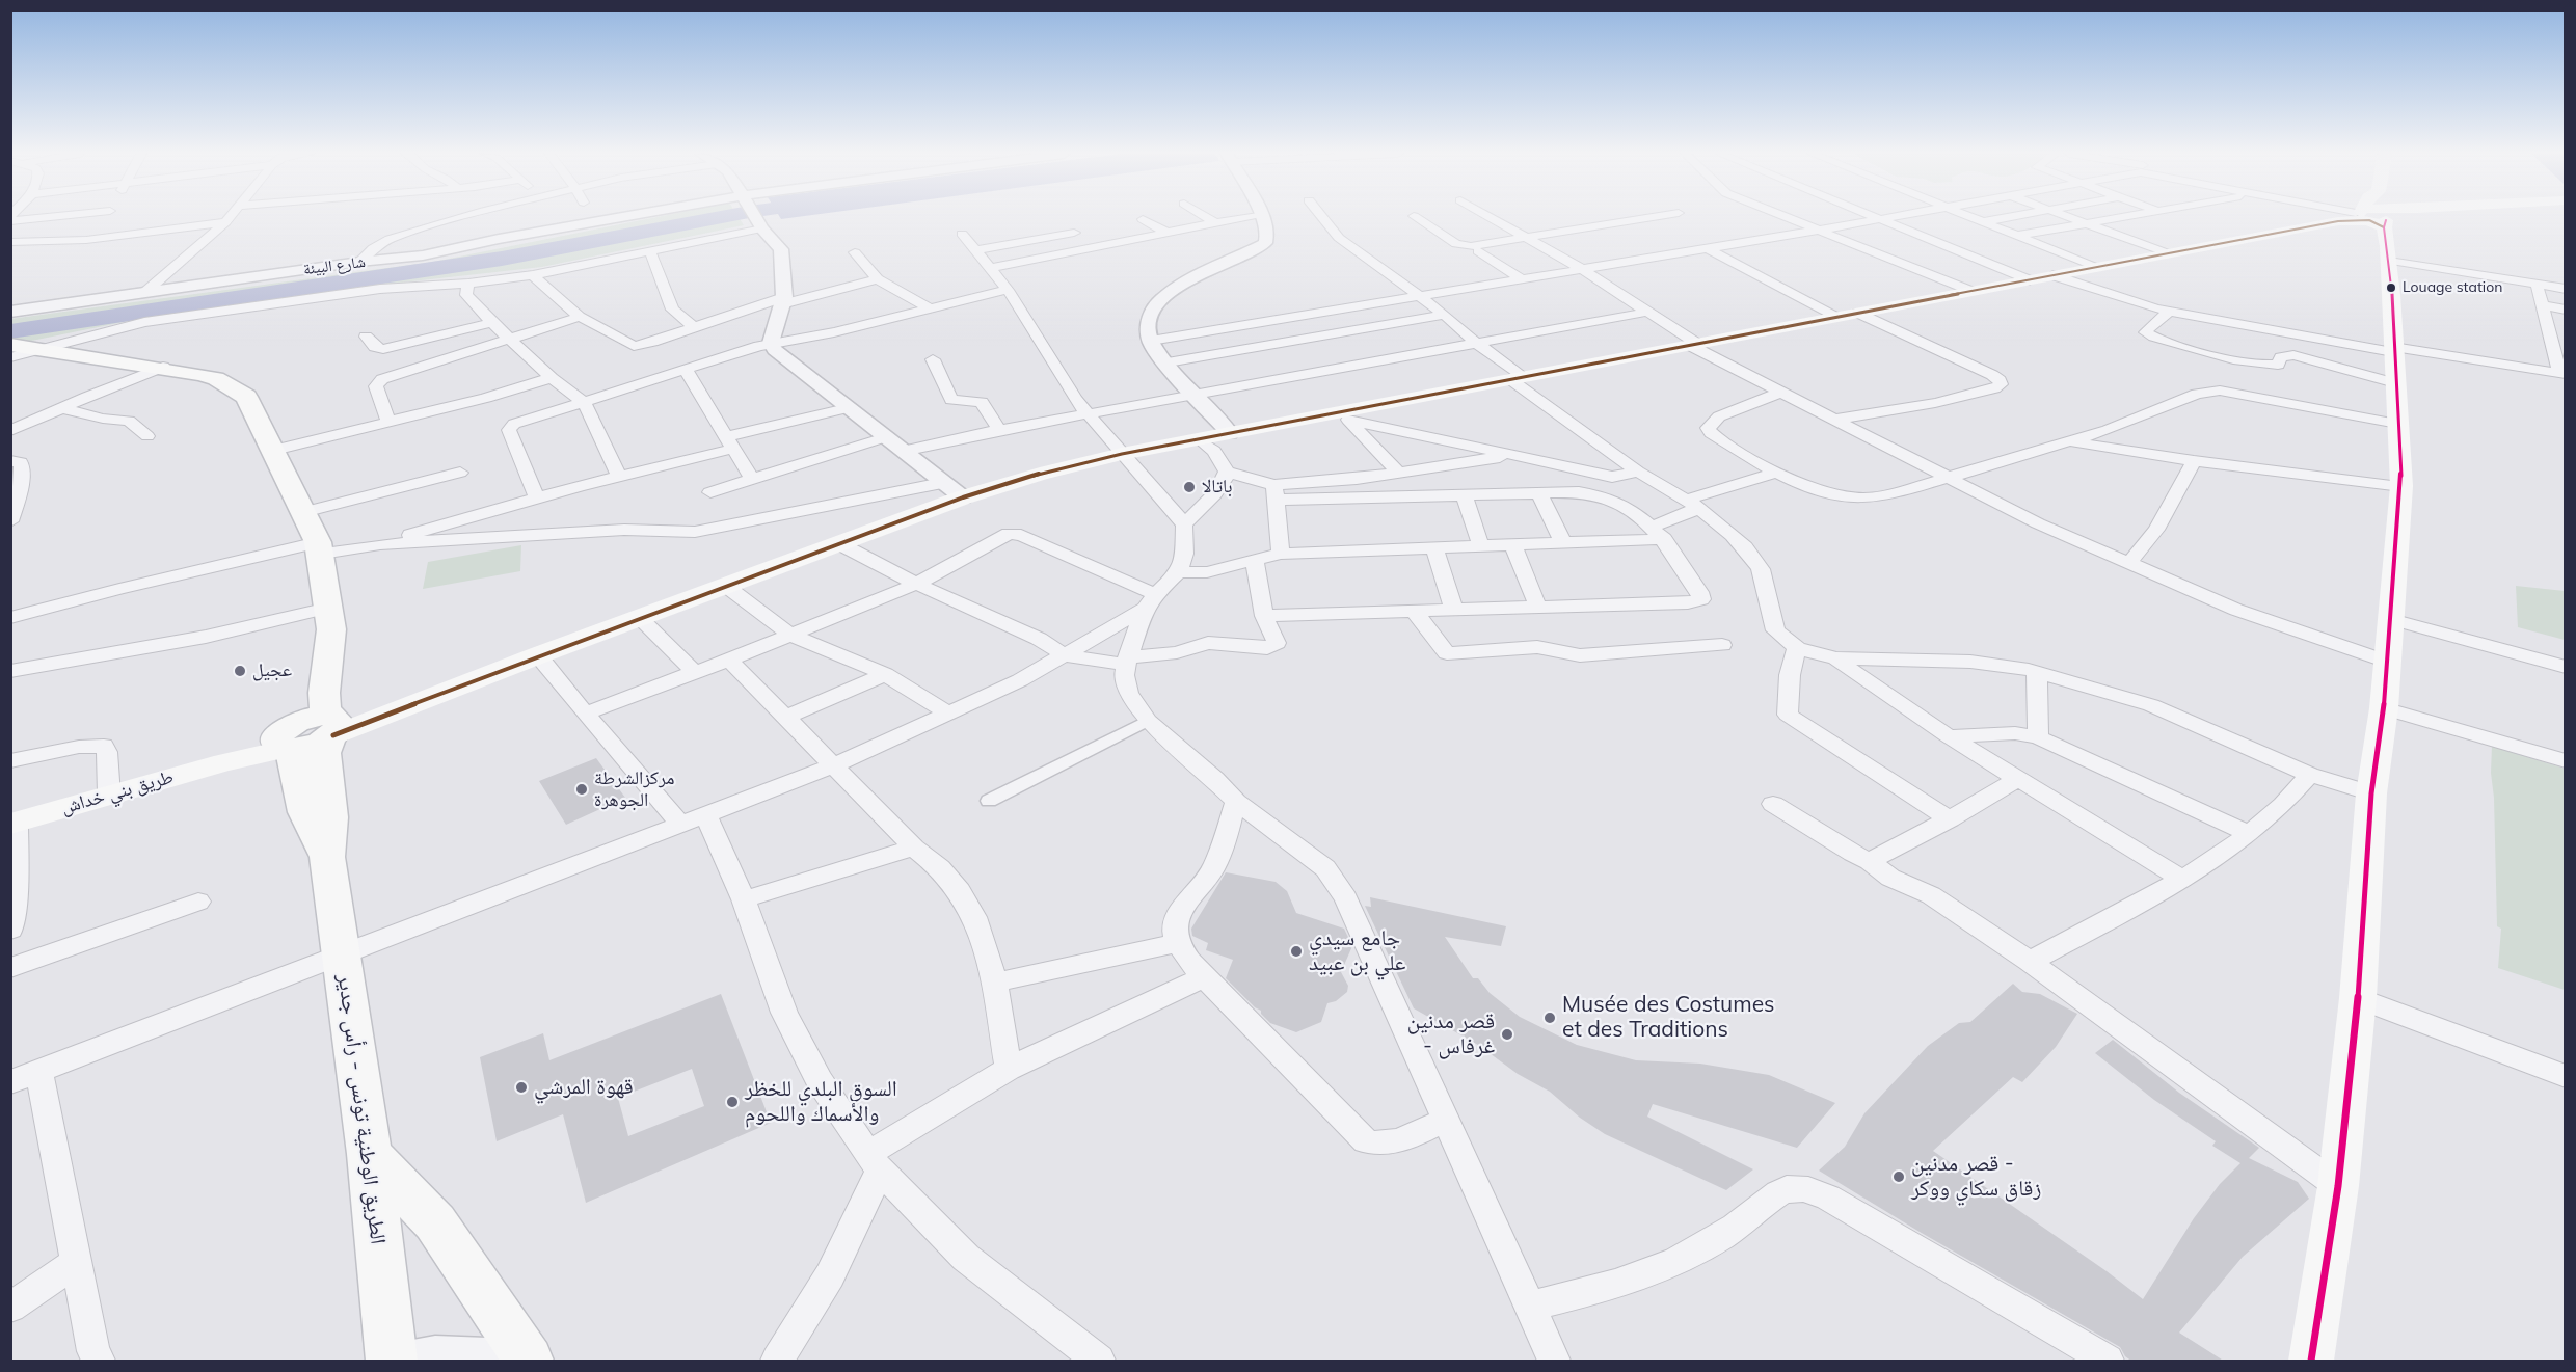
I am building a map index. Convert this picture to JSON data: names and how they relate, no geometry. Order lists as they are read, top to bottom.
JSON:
{
  "streets": {
    "main road": ["طريق بني خداش", "الطريق الوطنية تونس - رأس جدير"],
    "street": ["شارع البيئة"]
  },
  "crossings": [
    ["طريق بني خداش", "الطريق الوطنية تونس - رأس جدير"]
  ],
  "places": [
    "Louage station",
    "باتالا",
    "عجيل",
    "مركزالشرطة الجوهرة",
    "جامع سيدي علي بن عبيد",
    "Musée des Costumes et des Traditions",
    "قصر مدنين - غرفاس",
    "قهوة المرشي",
    "السوق البلدي للخظر والأسماك واللحوم",
    "قصر مدنين - زقاق سكاي ووكر"
  ]
}
